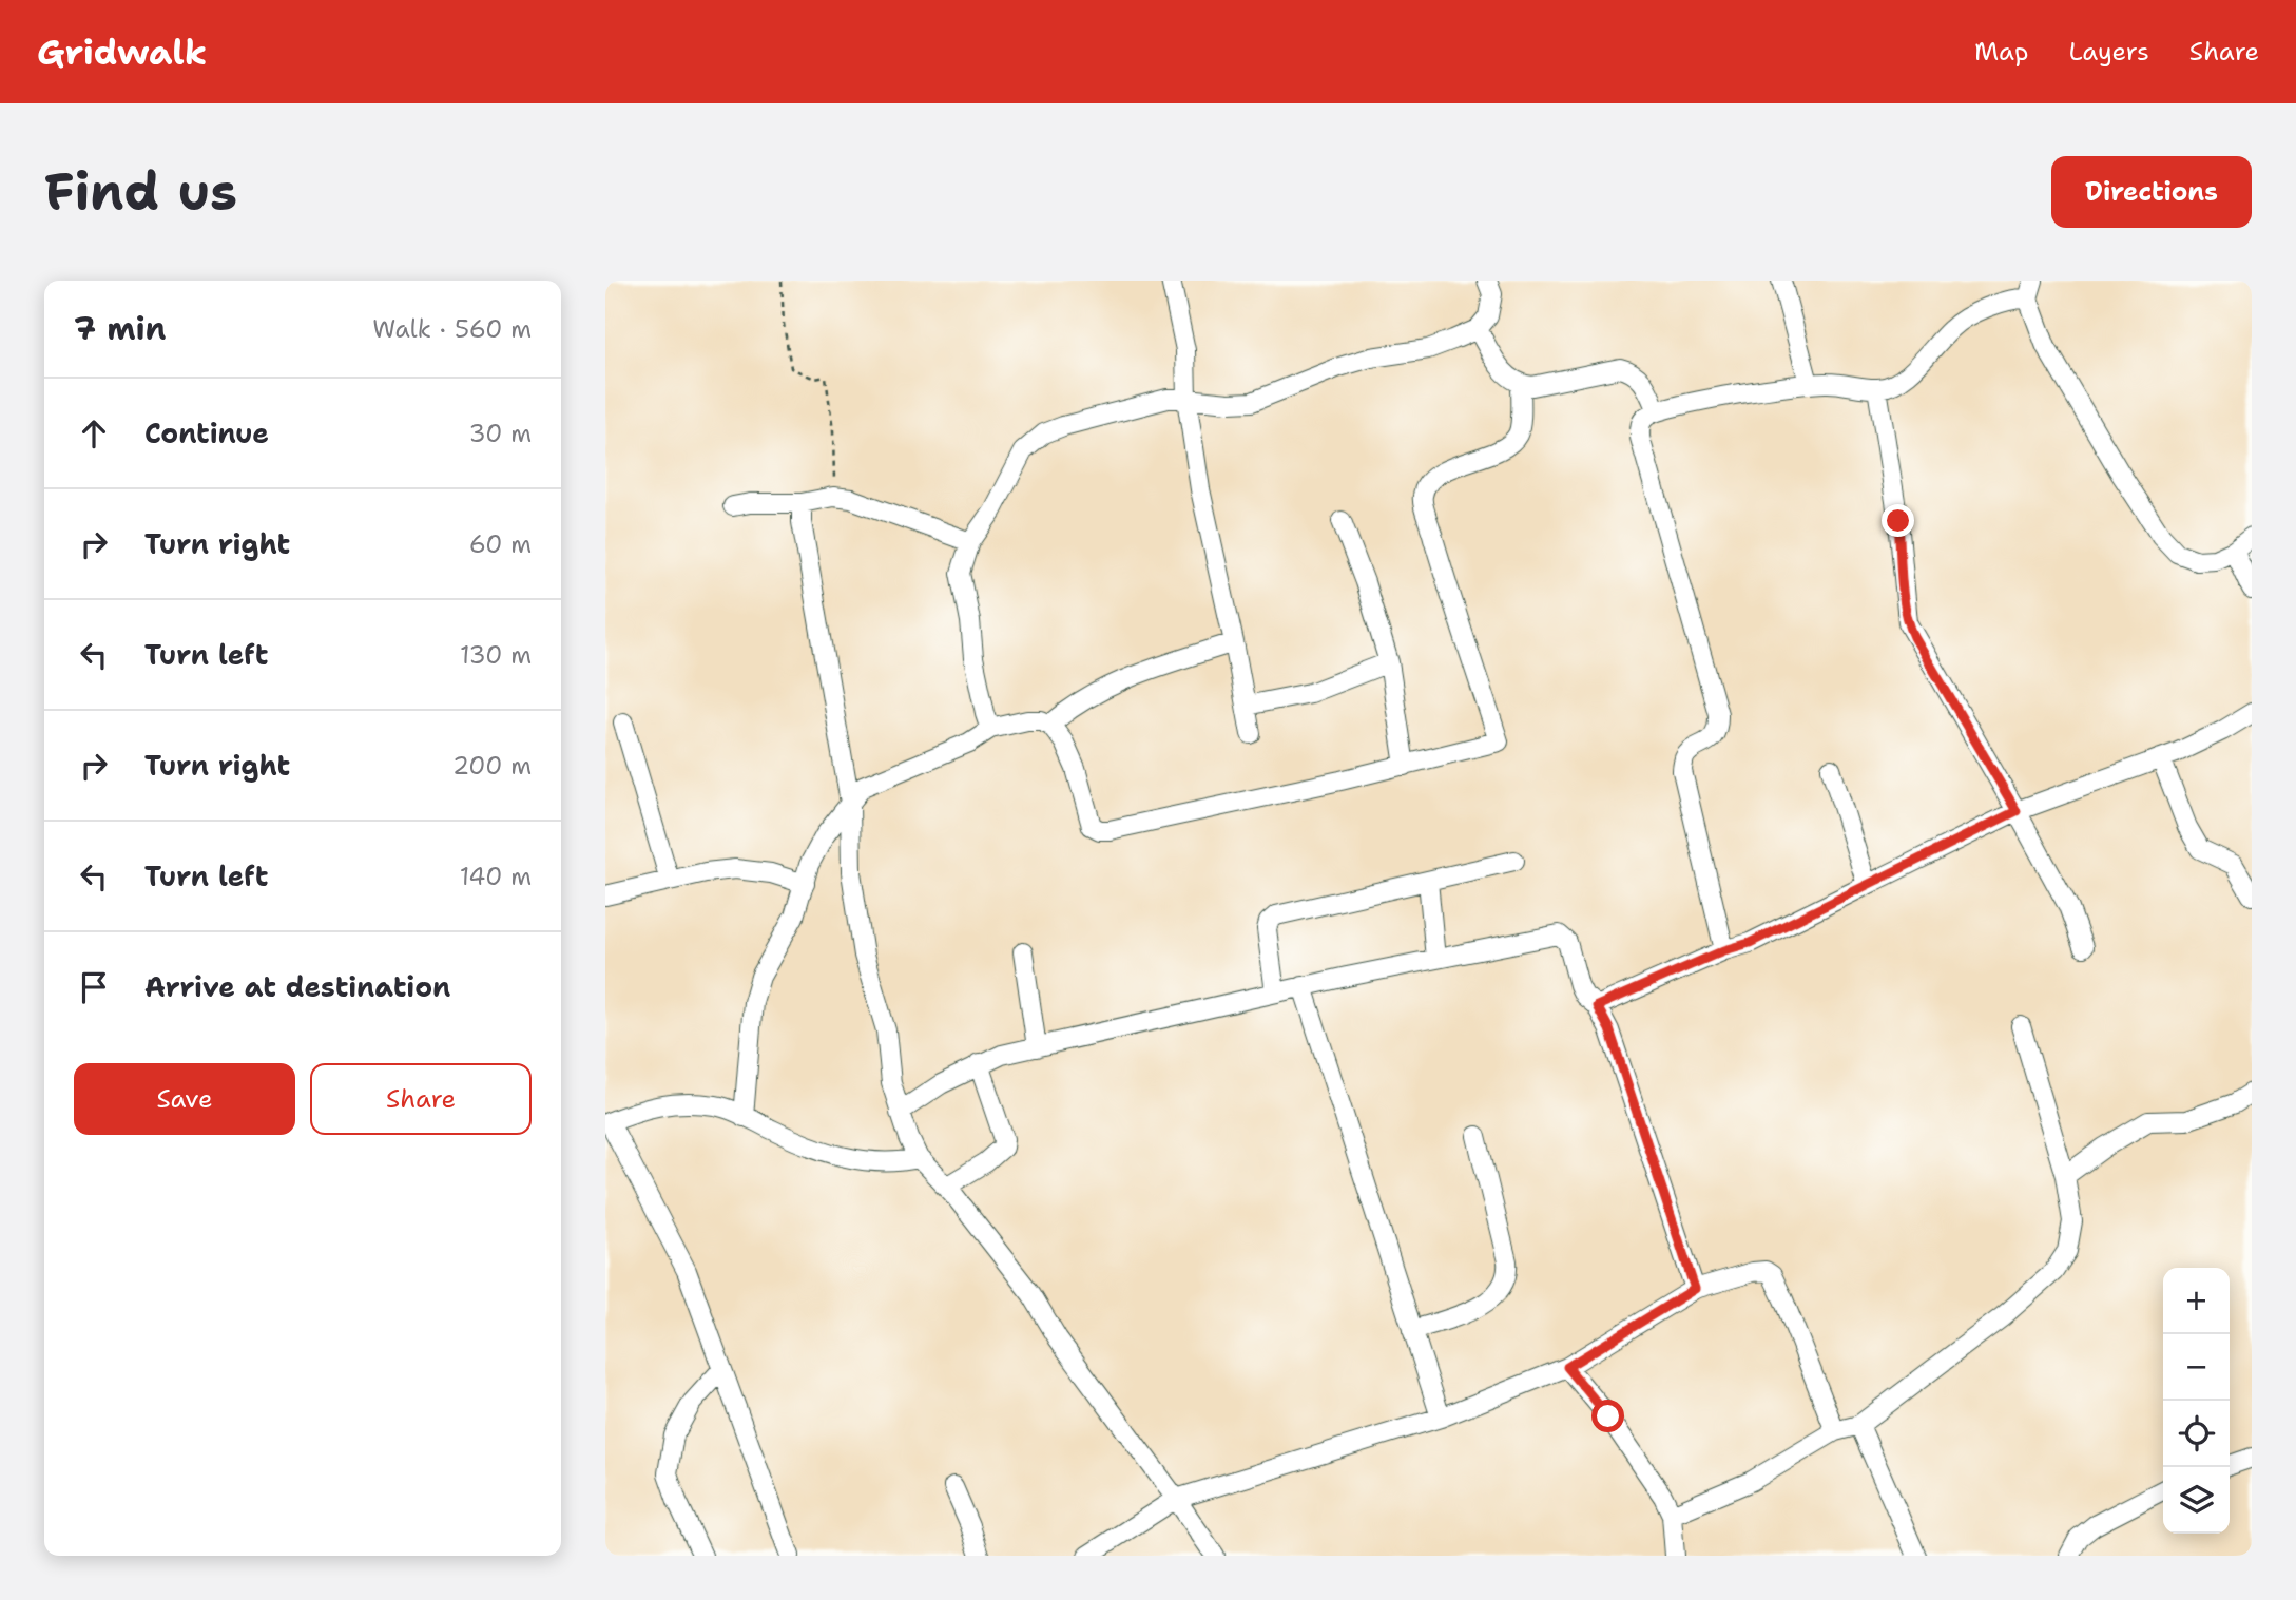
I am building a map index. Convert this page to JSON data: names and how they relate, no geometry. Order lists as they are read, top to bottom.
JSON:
{
  "page": {
    "header": "Gridwalk",
    "nav": ["Map", "Layers", "Share"],
    "buttons": [
      "Directions",
      ["Save", "Share"]
    ],
    "title": "Find us",
    "heading": ["7 min", "Walk · 560 m"],
    "list": [
      ["Continue", "30 m"],
      ["Turn right", "60 m"],
      ["Turn left", "130 m"],
      ["Turn right", "200 m"],
      ["Turn left", "140 m"],
      "Arrive at destination"
    ],
    "map_buttons": ["+", "−"]
  }
}
